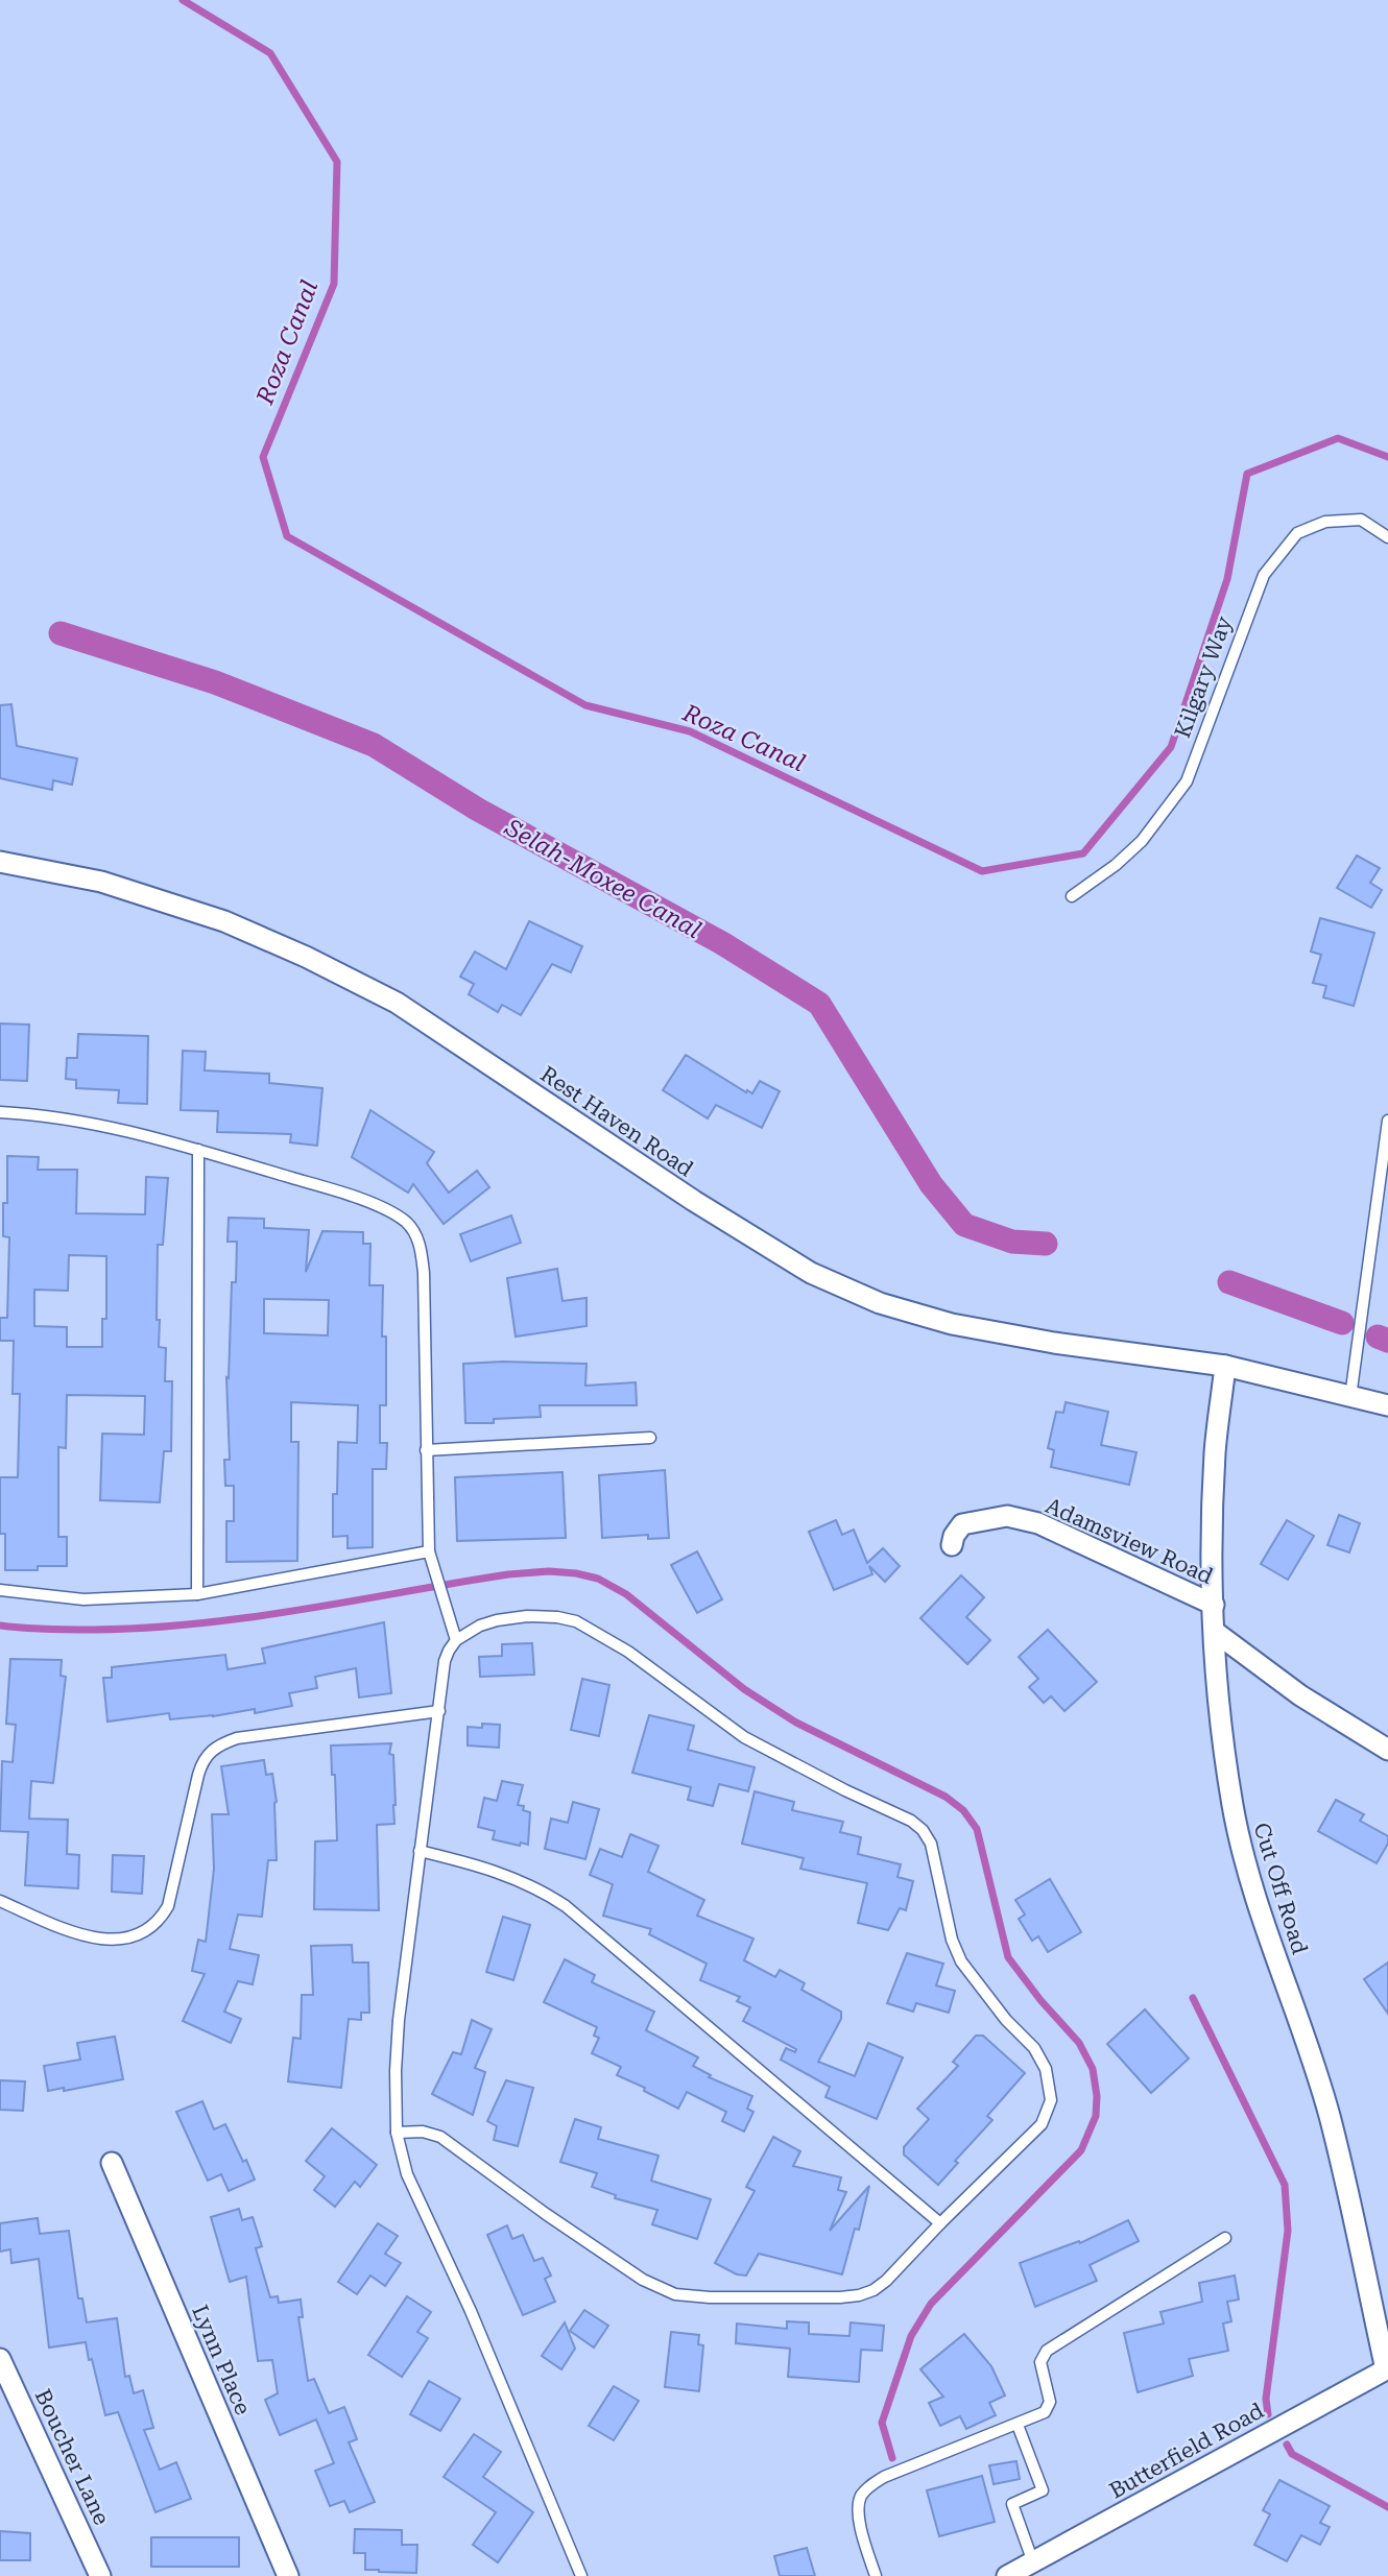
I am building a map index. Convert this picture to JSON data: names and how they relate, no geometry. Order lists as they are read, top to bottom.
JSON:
{
  "streets": {
    "street": [
      "Rest Haven Road",
      "Adamsview Road",
      "Cut Off Road",
      "Lynn Place",
      "Butterfield Road",
      "Boucher Lane"
    ],
    "lane": ["Kilgary Way"]
  },
  "crossings": [
    ["Rest Haven Road", "Cut Off Road"],
    ["Adamsview Road", "Cut Off Road"],
    ["Cut Off Road", "Butterfield Road"]
  ],
  "water": ["Roza Canal", "Selah-Moxee Canal"]
}
